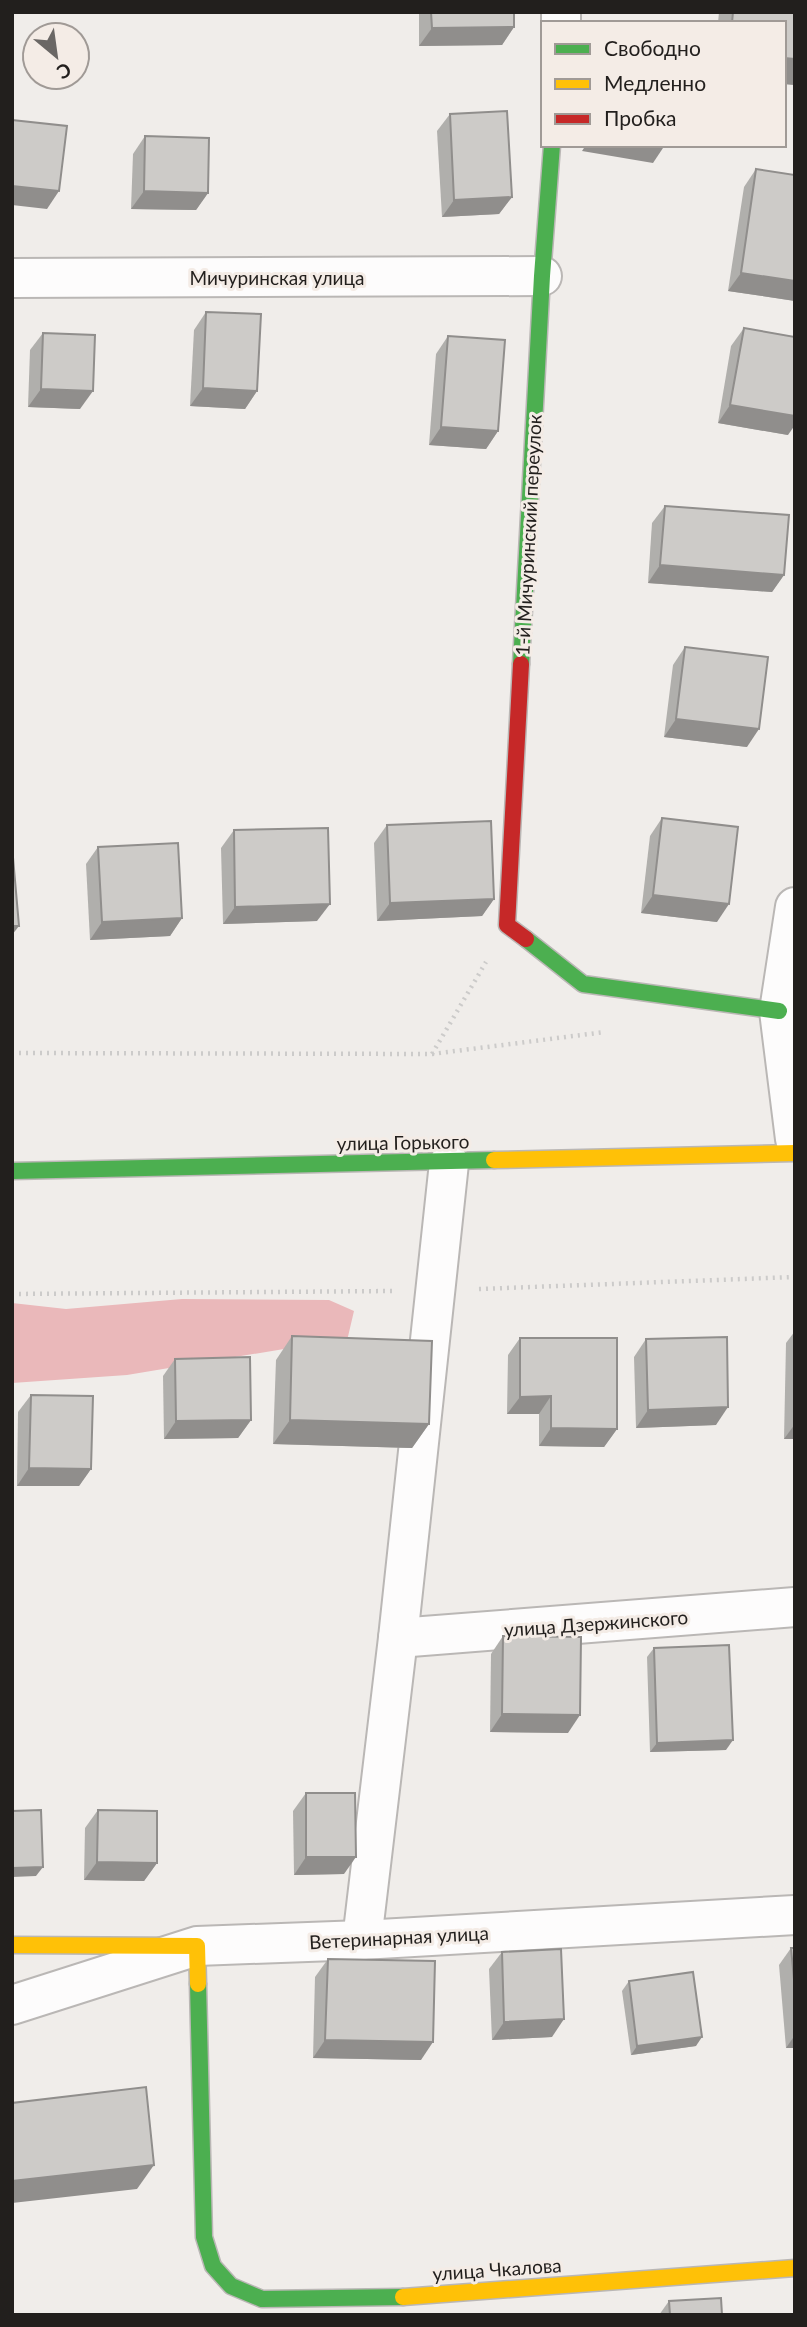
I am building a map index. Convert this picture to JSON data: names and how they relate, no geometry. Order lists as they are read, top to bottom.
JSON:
{
  "streets": {
    "street": [
      "Мичуринская улица",
      "1-й Мичуринский переулок",
      "улица Горького",
      "улица Дзержинского",
      "Ветеринарная улица",
      "улица Чкалова"
    ]
  },
  "crossings": [
    ["Мичуринская улица", "1-й Мичуринский переулок"],
    ["Ветеринарная улица", "улица Чкалова"]
  ],
  "legend": ["Свободно", "Медленно", "Пробка"],
  "north": "bottom right"
}
